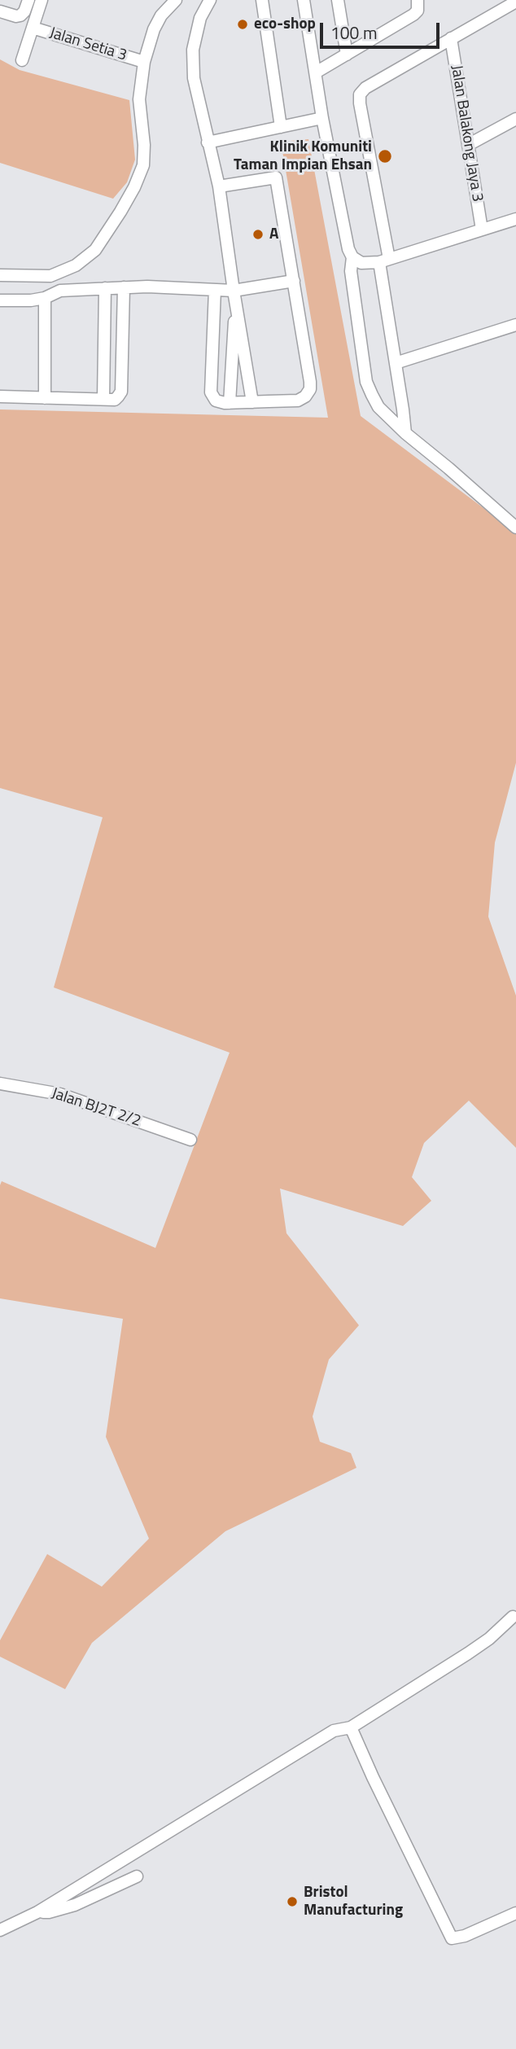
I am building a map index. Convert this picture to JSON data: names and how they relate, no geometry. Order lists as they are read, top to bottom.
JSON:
{
  "streets": {
    "street": ["Jalan Setia 3", "Jalan Balakong Jaya 3", "Jalan BJ2T 2/2"]
  },
  "places": [
    "eco-shop",
    "Klinik Komuniti Taman Impian Ehsan",
    "A",
    "Bristol Manufacturing"
  ],
  "scale_bar": "100 m"
}
